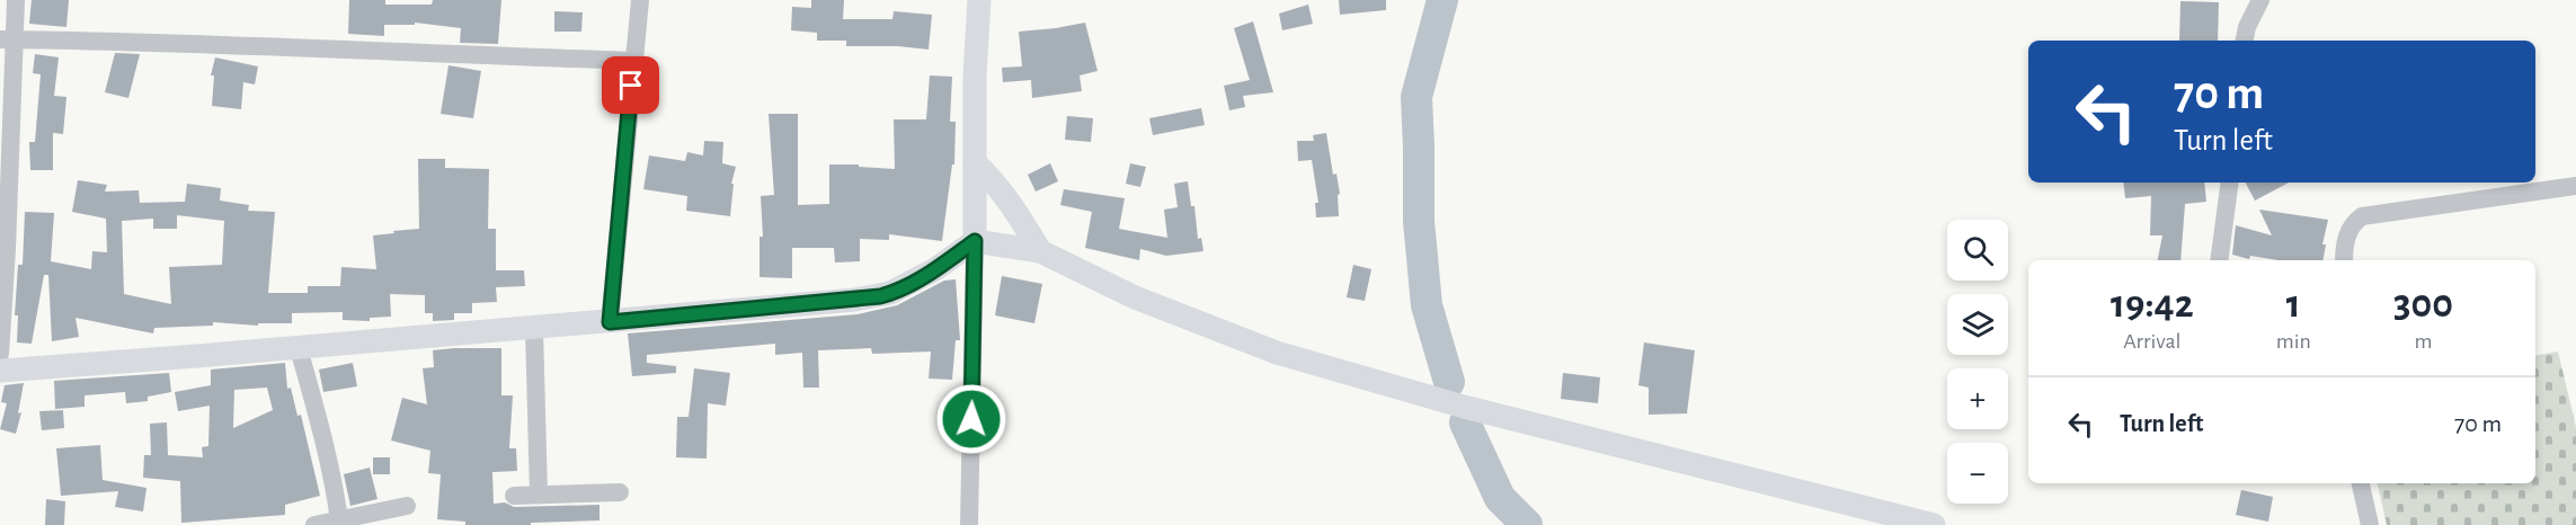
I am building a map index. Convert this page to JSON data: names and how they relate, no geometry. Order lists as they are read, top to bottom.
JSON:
{
  "page": {
    "turn": ["70 m", "Turn left"],
    "map_buttons": ["+", "−"],
    "eta": [
      "19:42",
      "Arrival",
      "1",
      "min",
      "300",
      "m"
    ],
    "list": [
      {
        "name": "Turn left",
        "value": "70 m"
      }
    ]
  }
}
